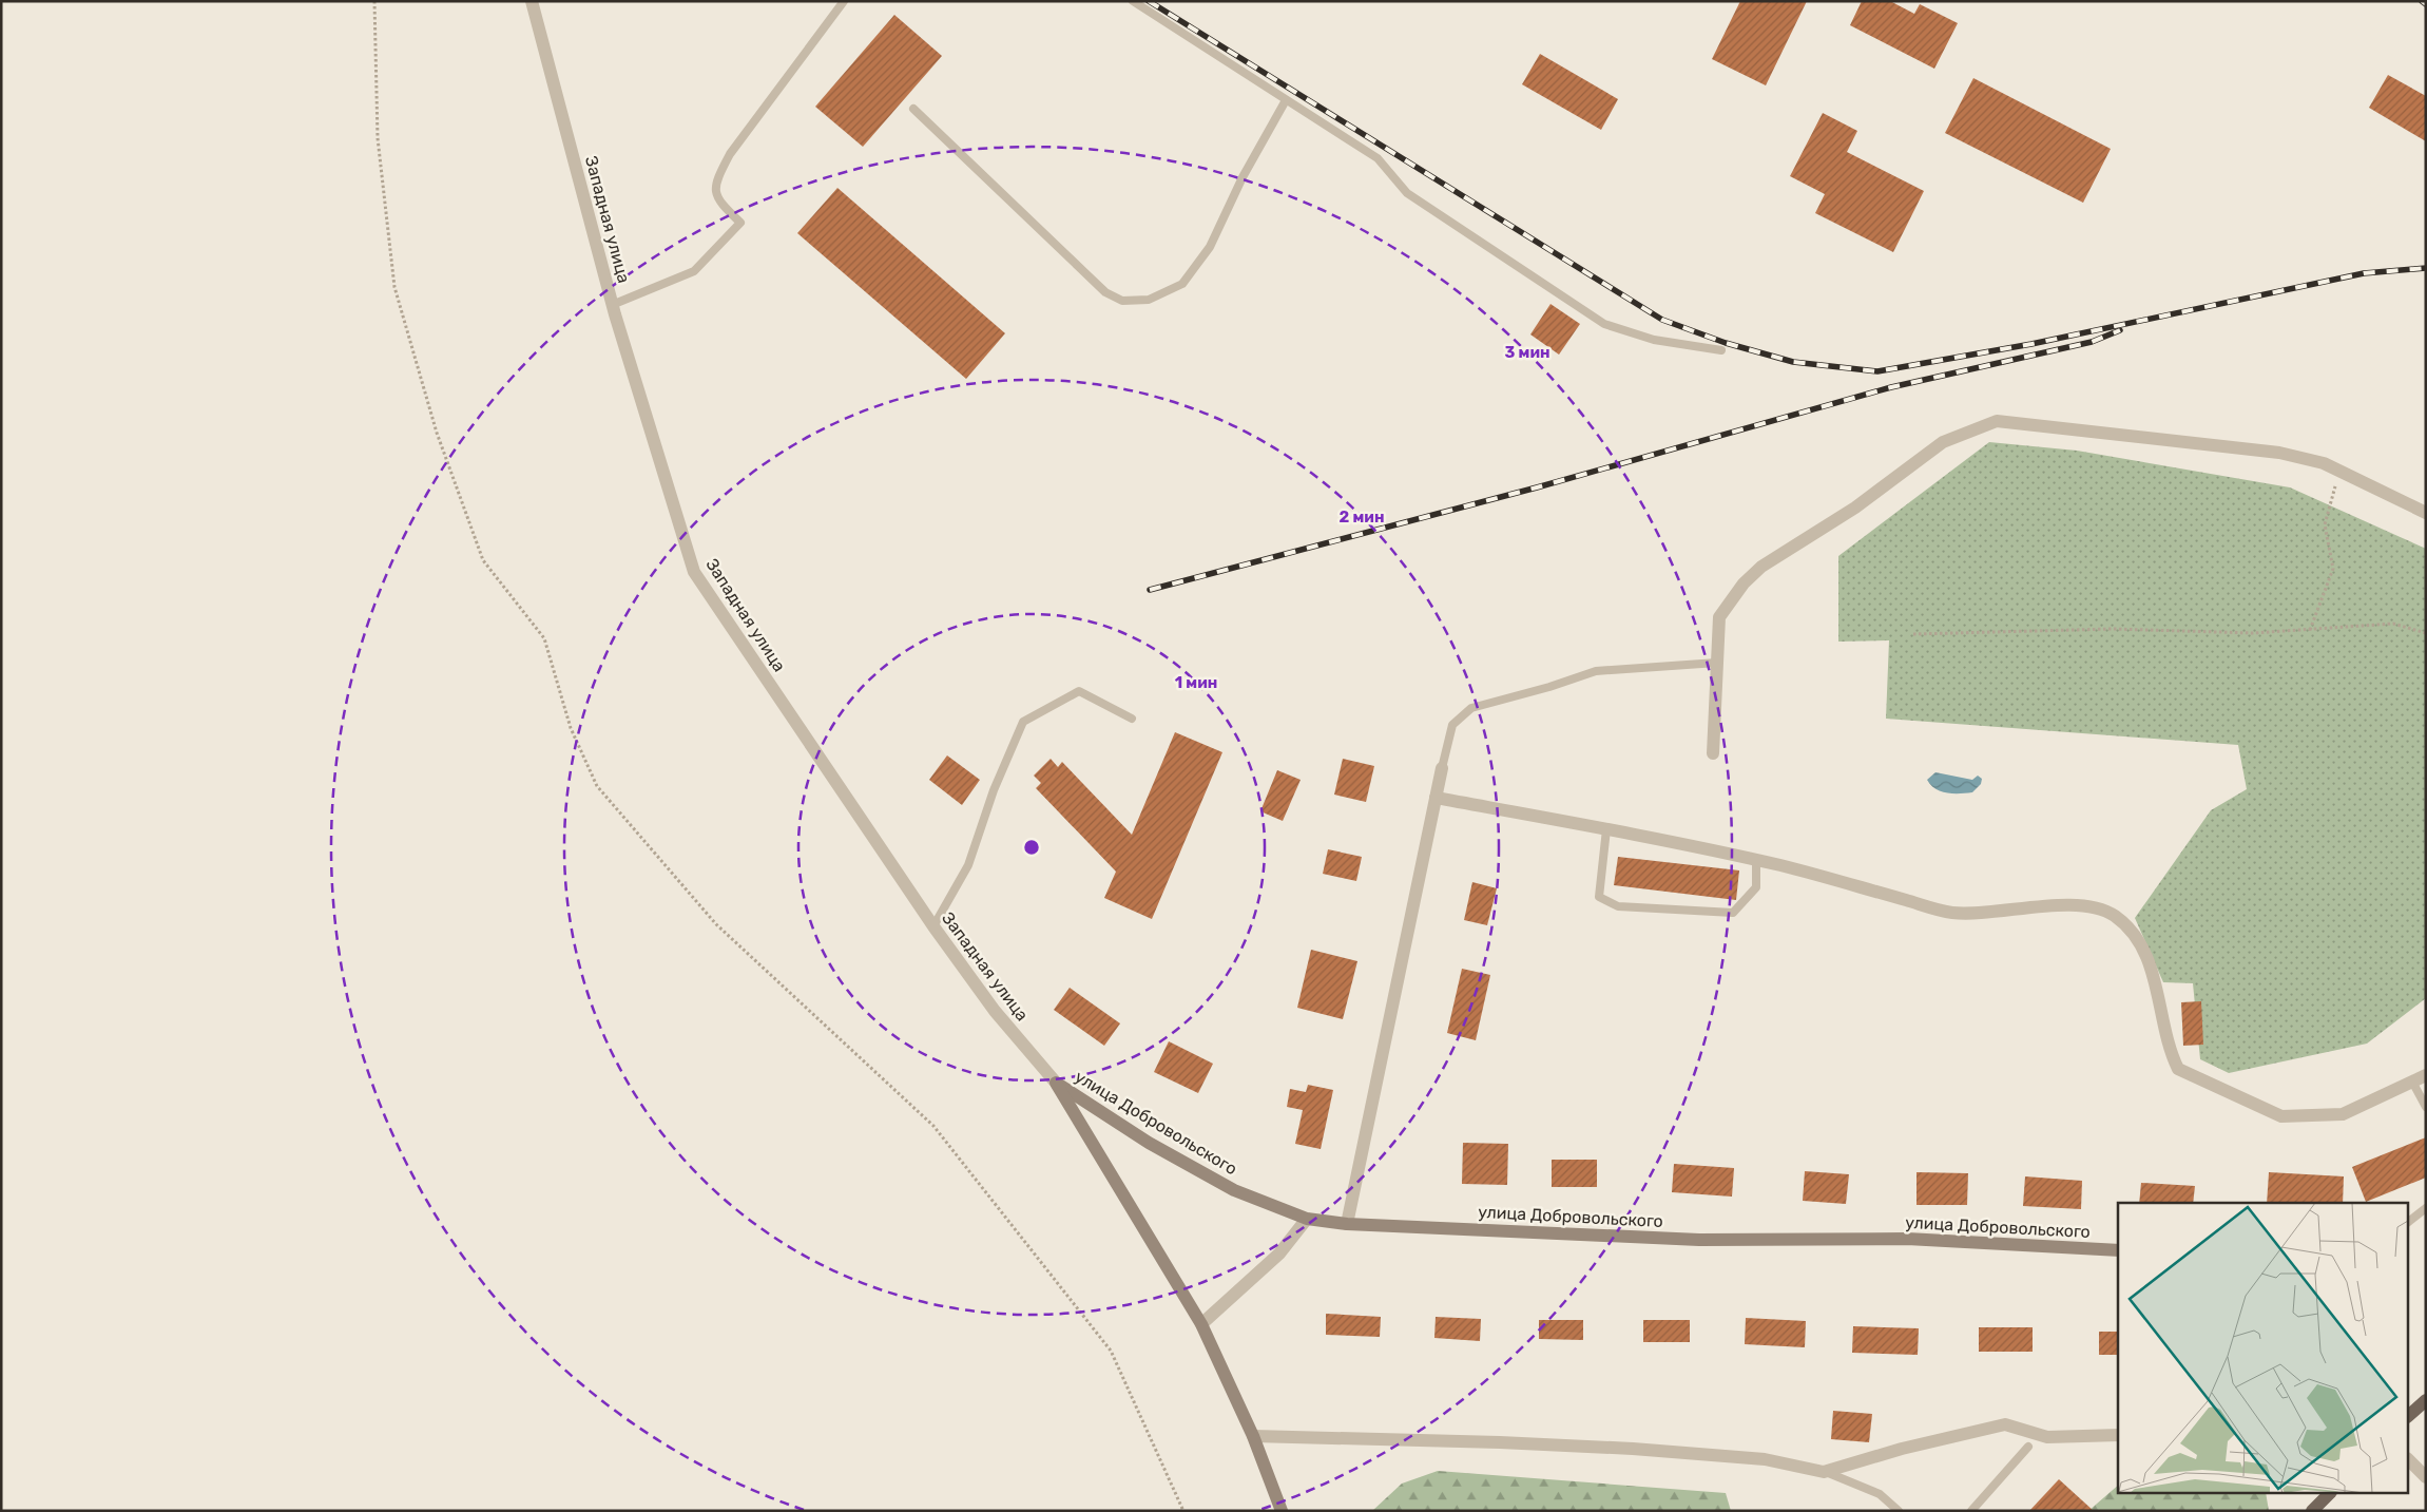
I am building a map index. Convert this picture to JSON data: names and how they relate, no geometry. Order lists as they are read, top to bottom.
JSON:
{
  "streets": {
    "street": ["Западная улица", "улица Добровольского"]
  },
  "crossings": [
    ["Западная улица", "улица Добровольского"]
  ],
  "rings": ["3 мин", "2 мин", "1 мин"]
}
